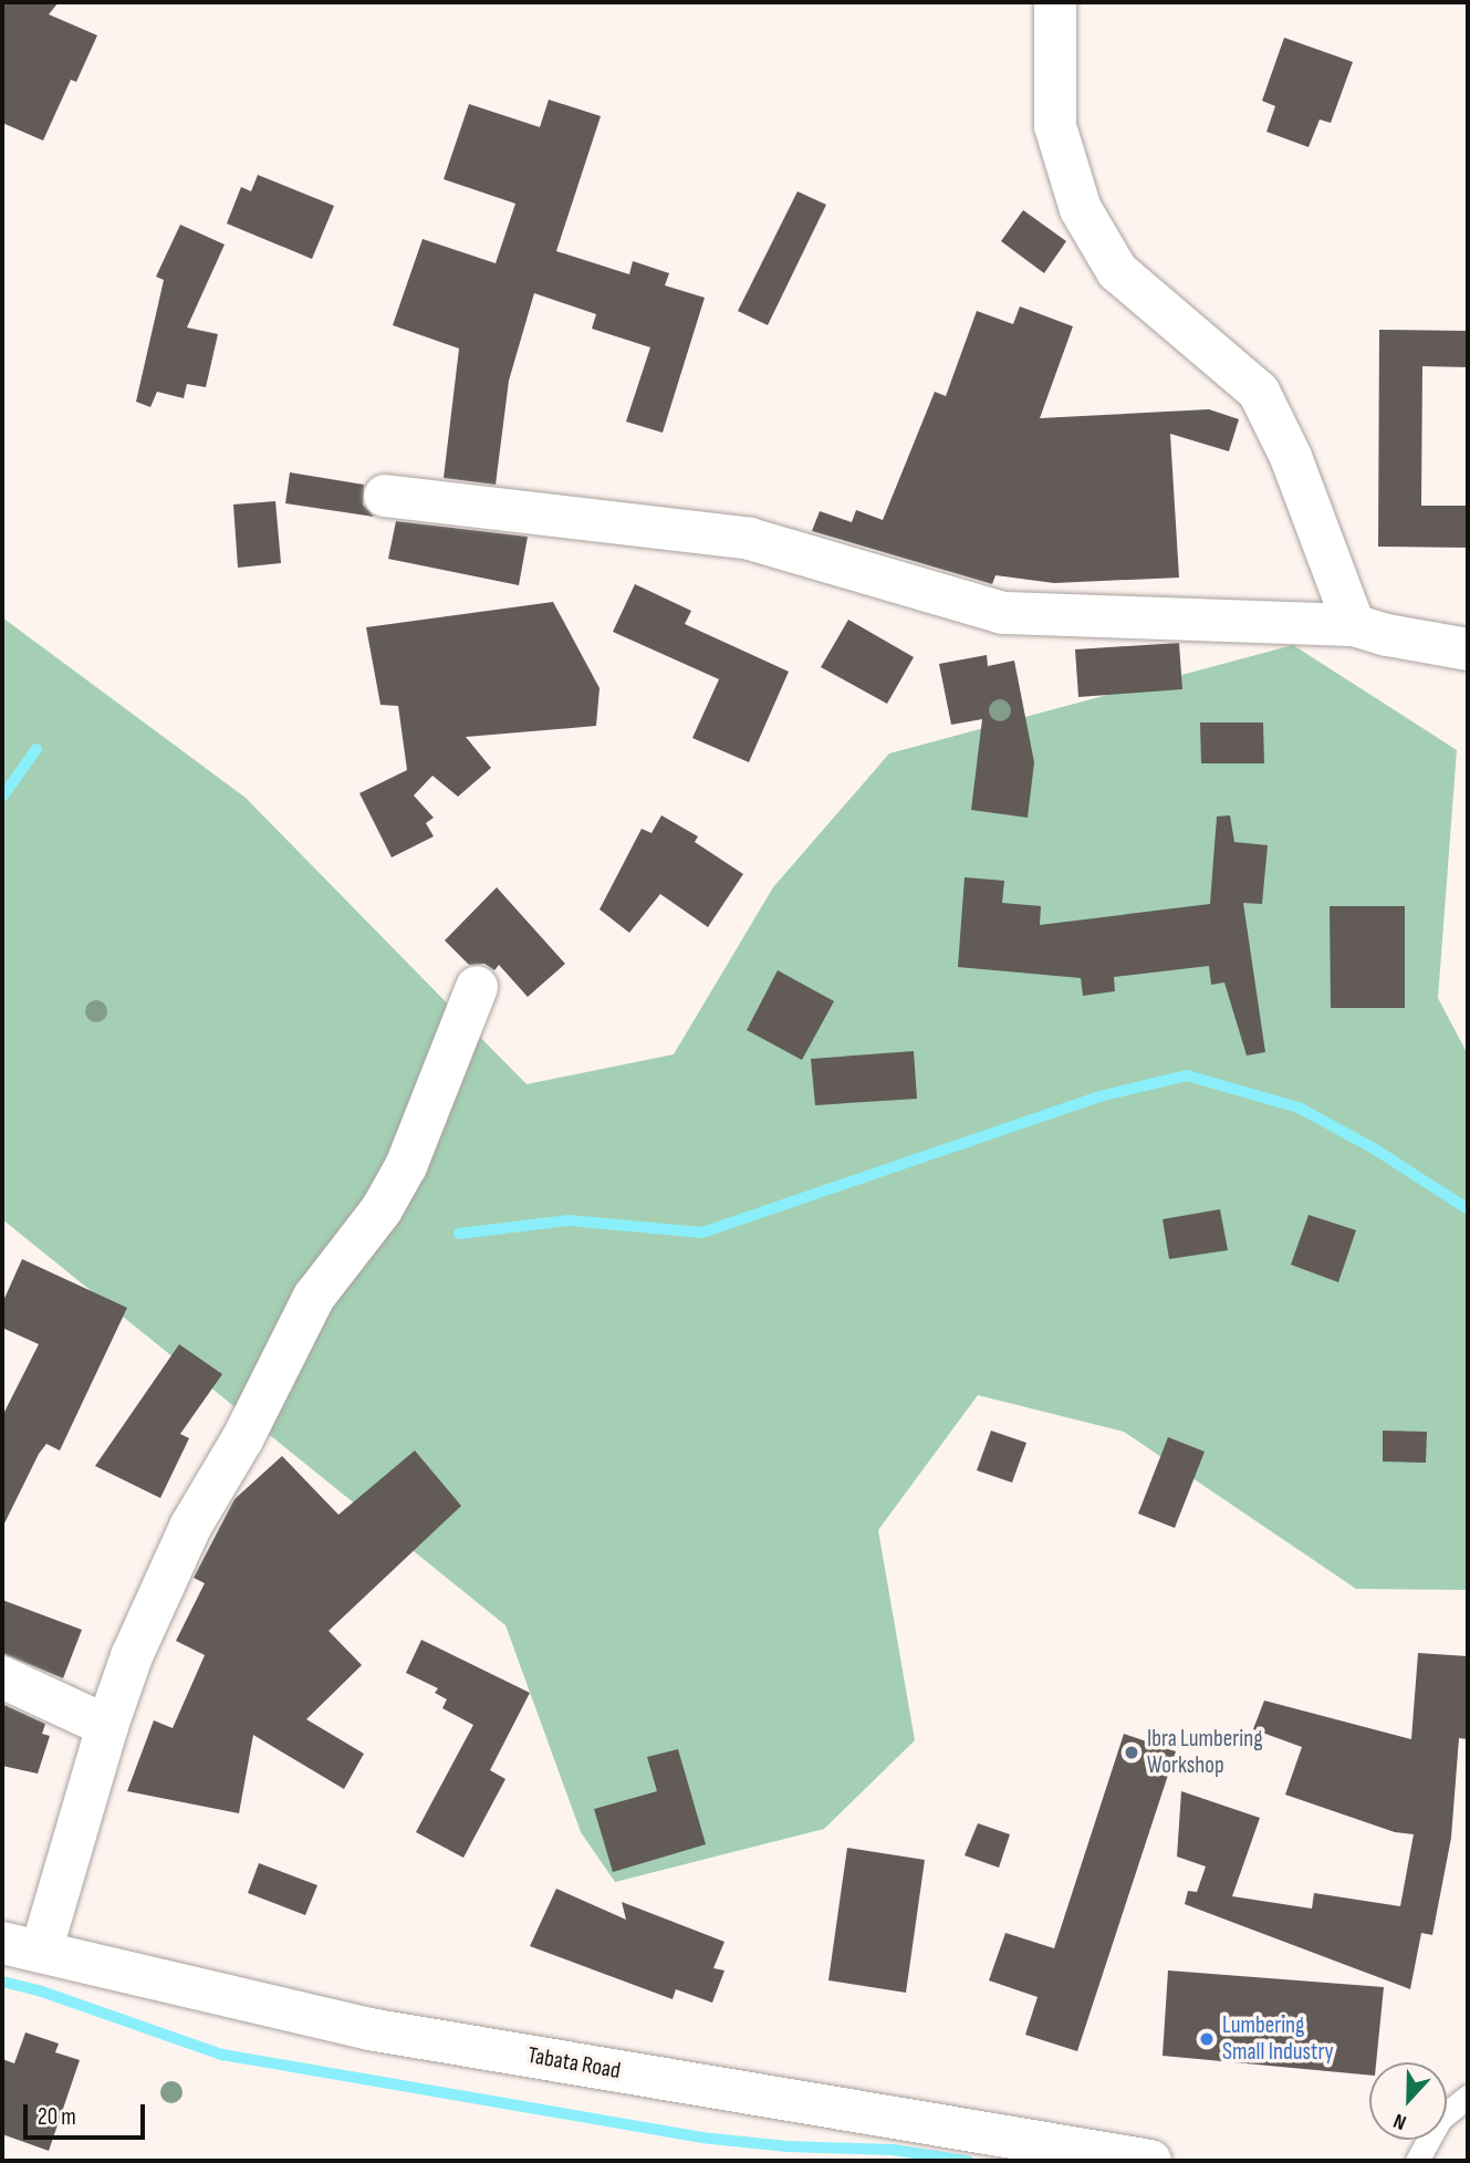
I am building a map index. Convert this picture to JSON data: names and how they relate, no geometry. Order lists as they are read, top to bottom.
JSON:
{
  "streets": {
    "street": ["Tabata Road"]
  },
  "places": ["Ibra Lumbering Workshop", "Lumbering Small Industry"],
  "scale_bar": "20 m",
  "north": "bottom"
}
